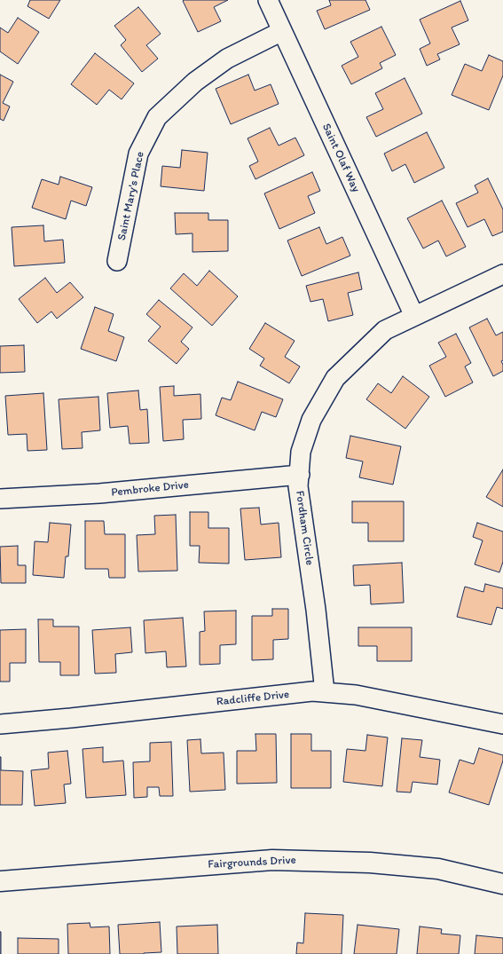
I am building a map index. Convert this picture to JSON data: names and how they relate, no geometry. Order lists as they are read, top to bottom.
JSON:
{
  "streets": {
    "main road": ["Fairgrounds Drive"],
    "street": [
      "Saint Olaf Way",
      "Saint Mary's Place",
      "Pembroke Drive",
      "Fordham Circle",
      "Radcliffe Drive"
    ]
  },
  "crossings": [
    ["Saint Olaf Way", "Saint Mary's Place"],
    ["Saint Olaf Way", "Fordham Circle"],
    ["Pembroke Drive", "Fordham Circle"],
    ["Fordham Circle", "Radcliffe Drive"]
  ]
}
